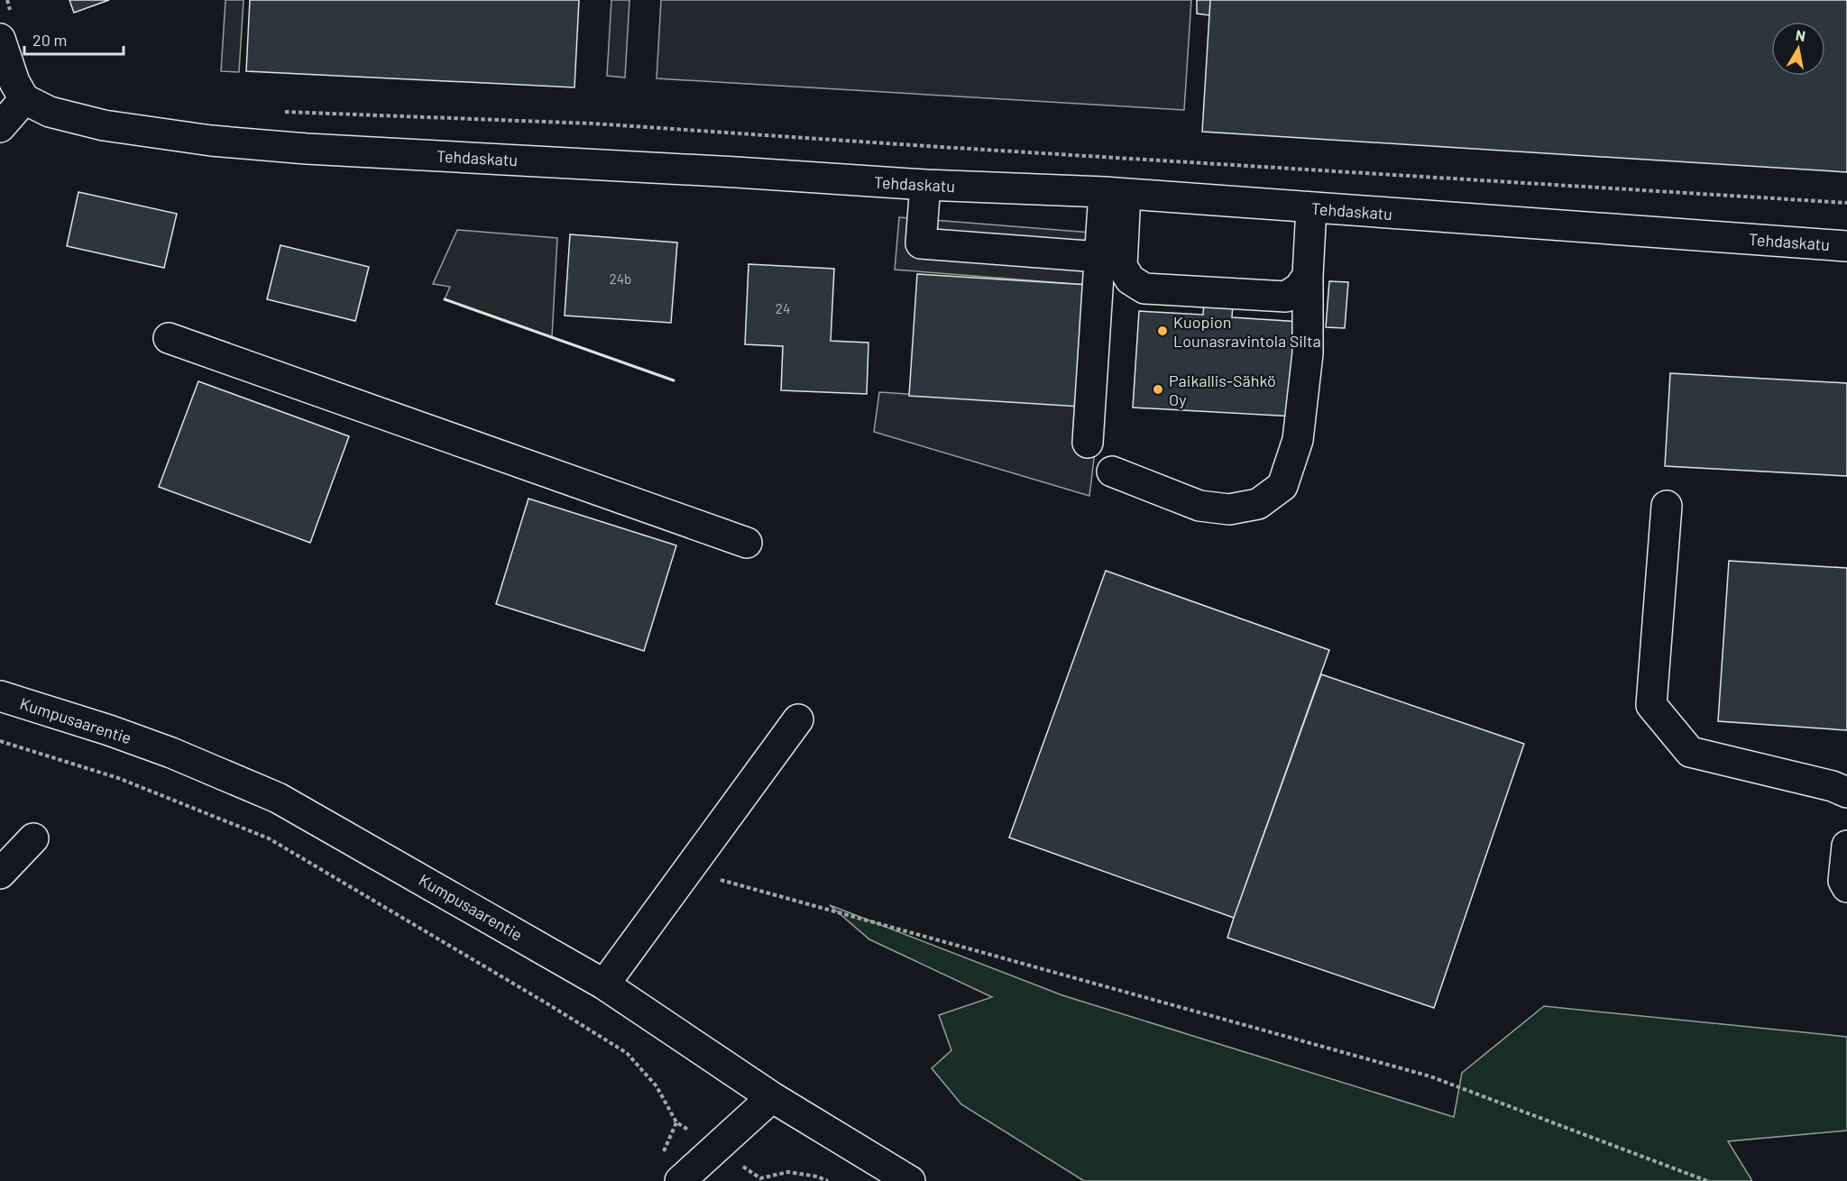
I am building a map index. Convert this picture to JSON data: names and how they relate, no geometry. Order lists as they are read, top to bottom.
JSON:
{
  "streets": {
    "street": ["Tehdaskatu", "Kumpusaarentie"]
  },
  "places": ["Kuopion Lounasravintola Silta", "Paikallis-Sähkö Oy"],
  "house_numbers": ["24b", "24"],
  "scale_bar": "20 m",
  "north": "top"
}
